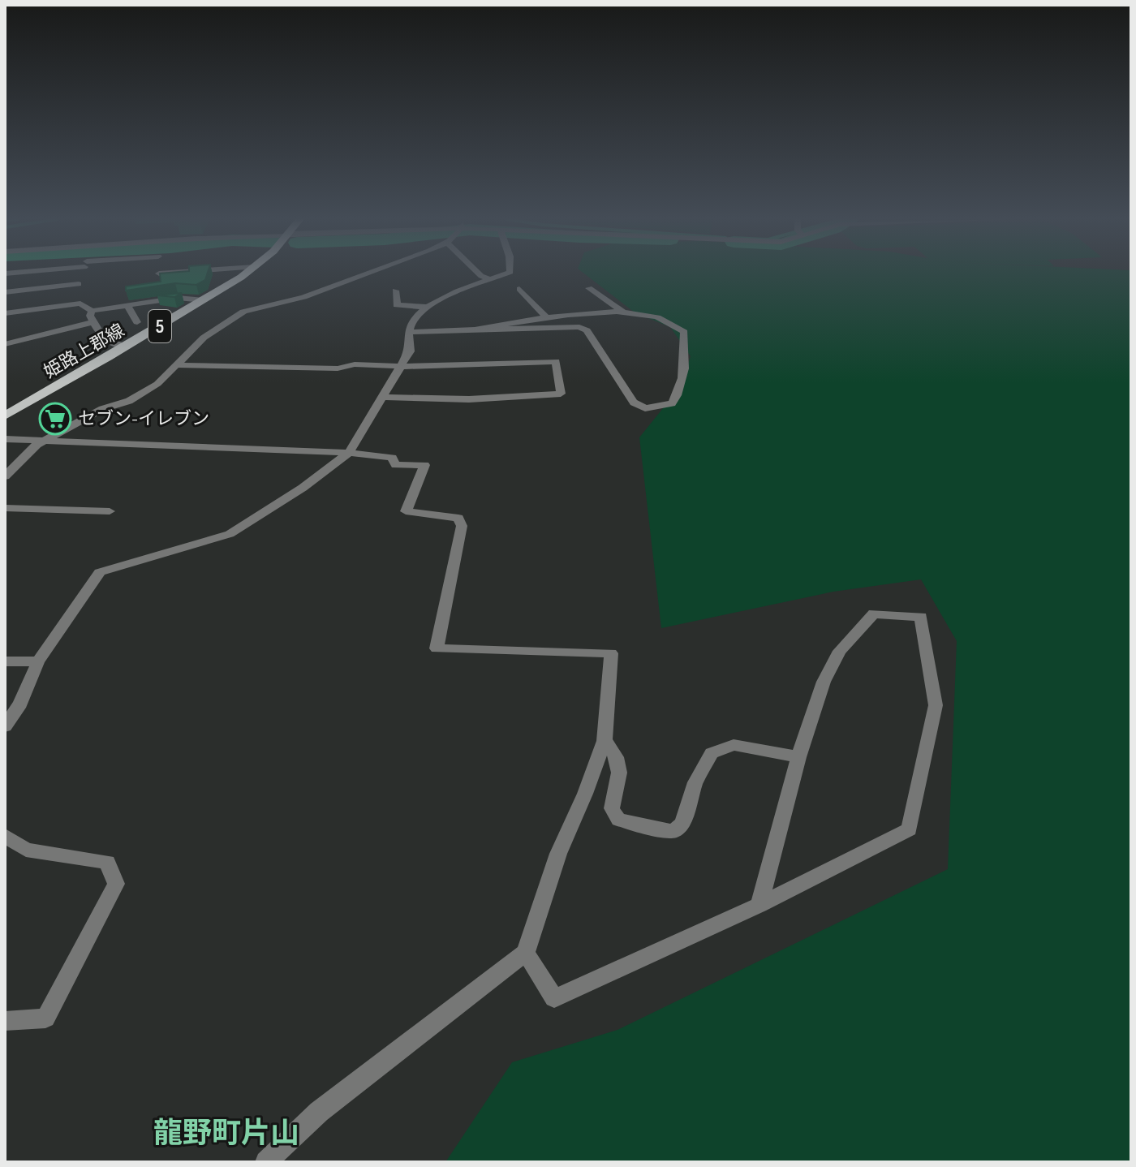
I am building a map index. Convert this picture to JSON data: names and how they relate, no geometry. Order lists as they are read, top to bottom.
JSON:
{
  "streets": {
    "main road": ["5", "姫路上郡線"]
  },
  "districts": ["龍野町片山"],
  "places": {
    "supermarket": ["セブン-イレブン"]
  }
}
